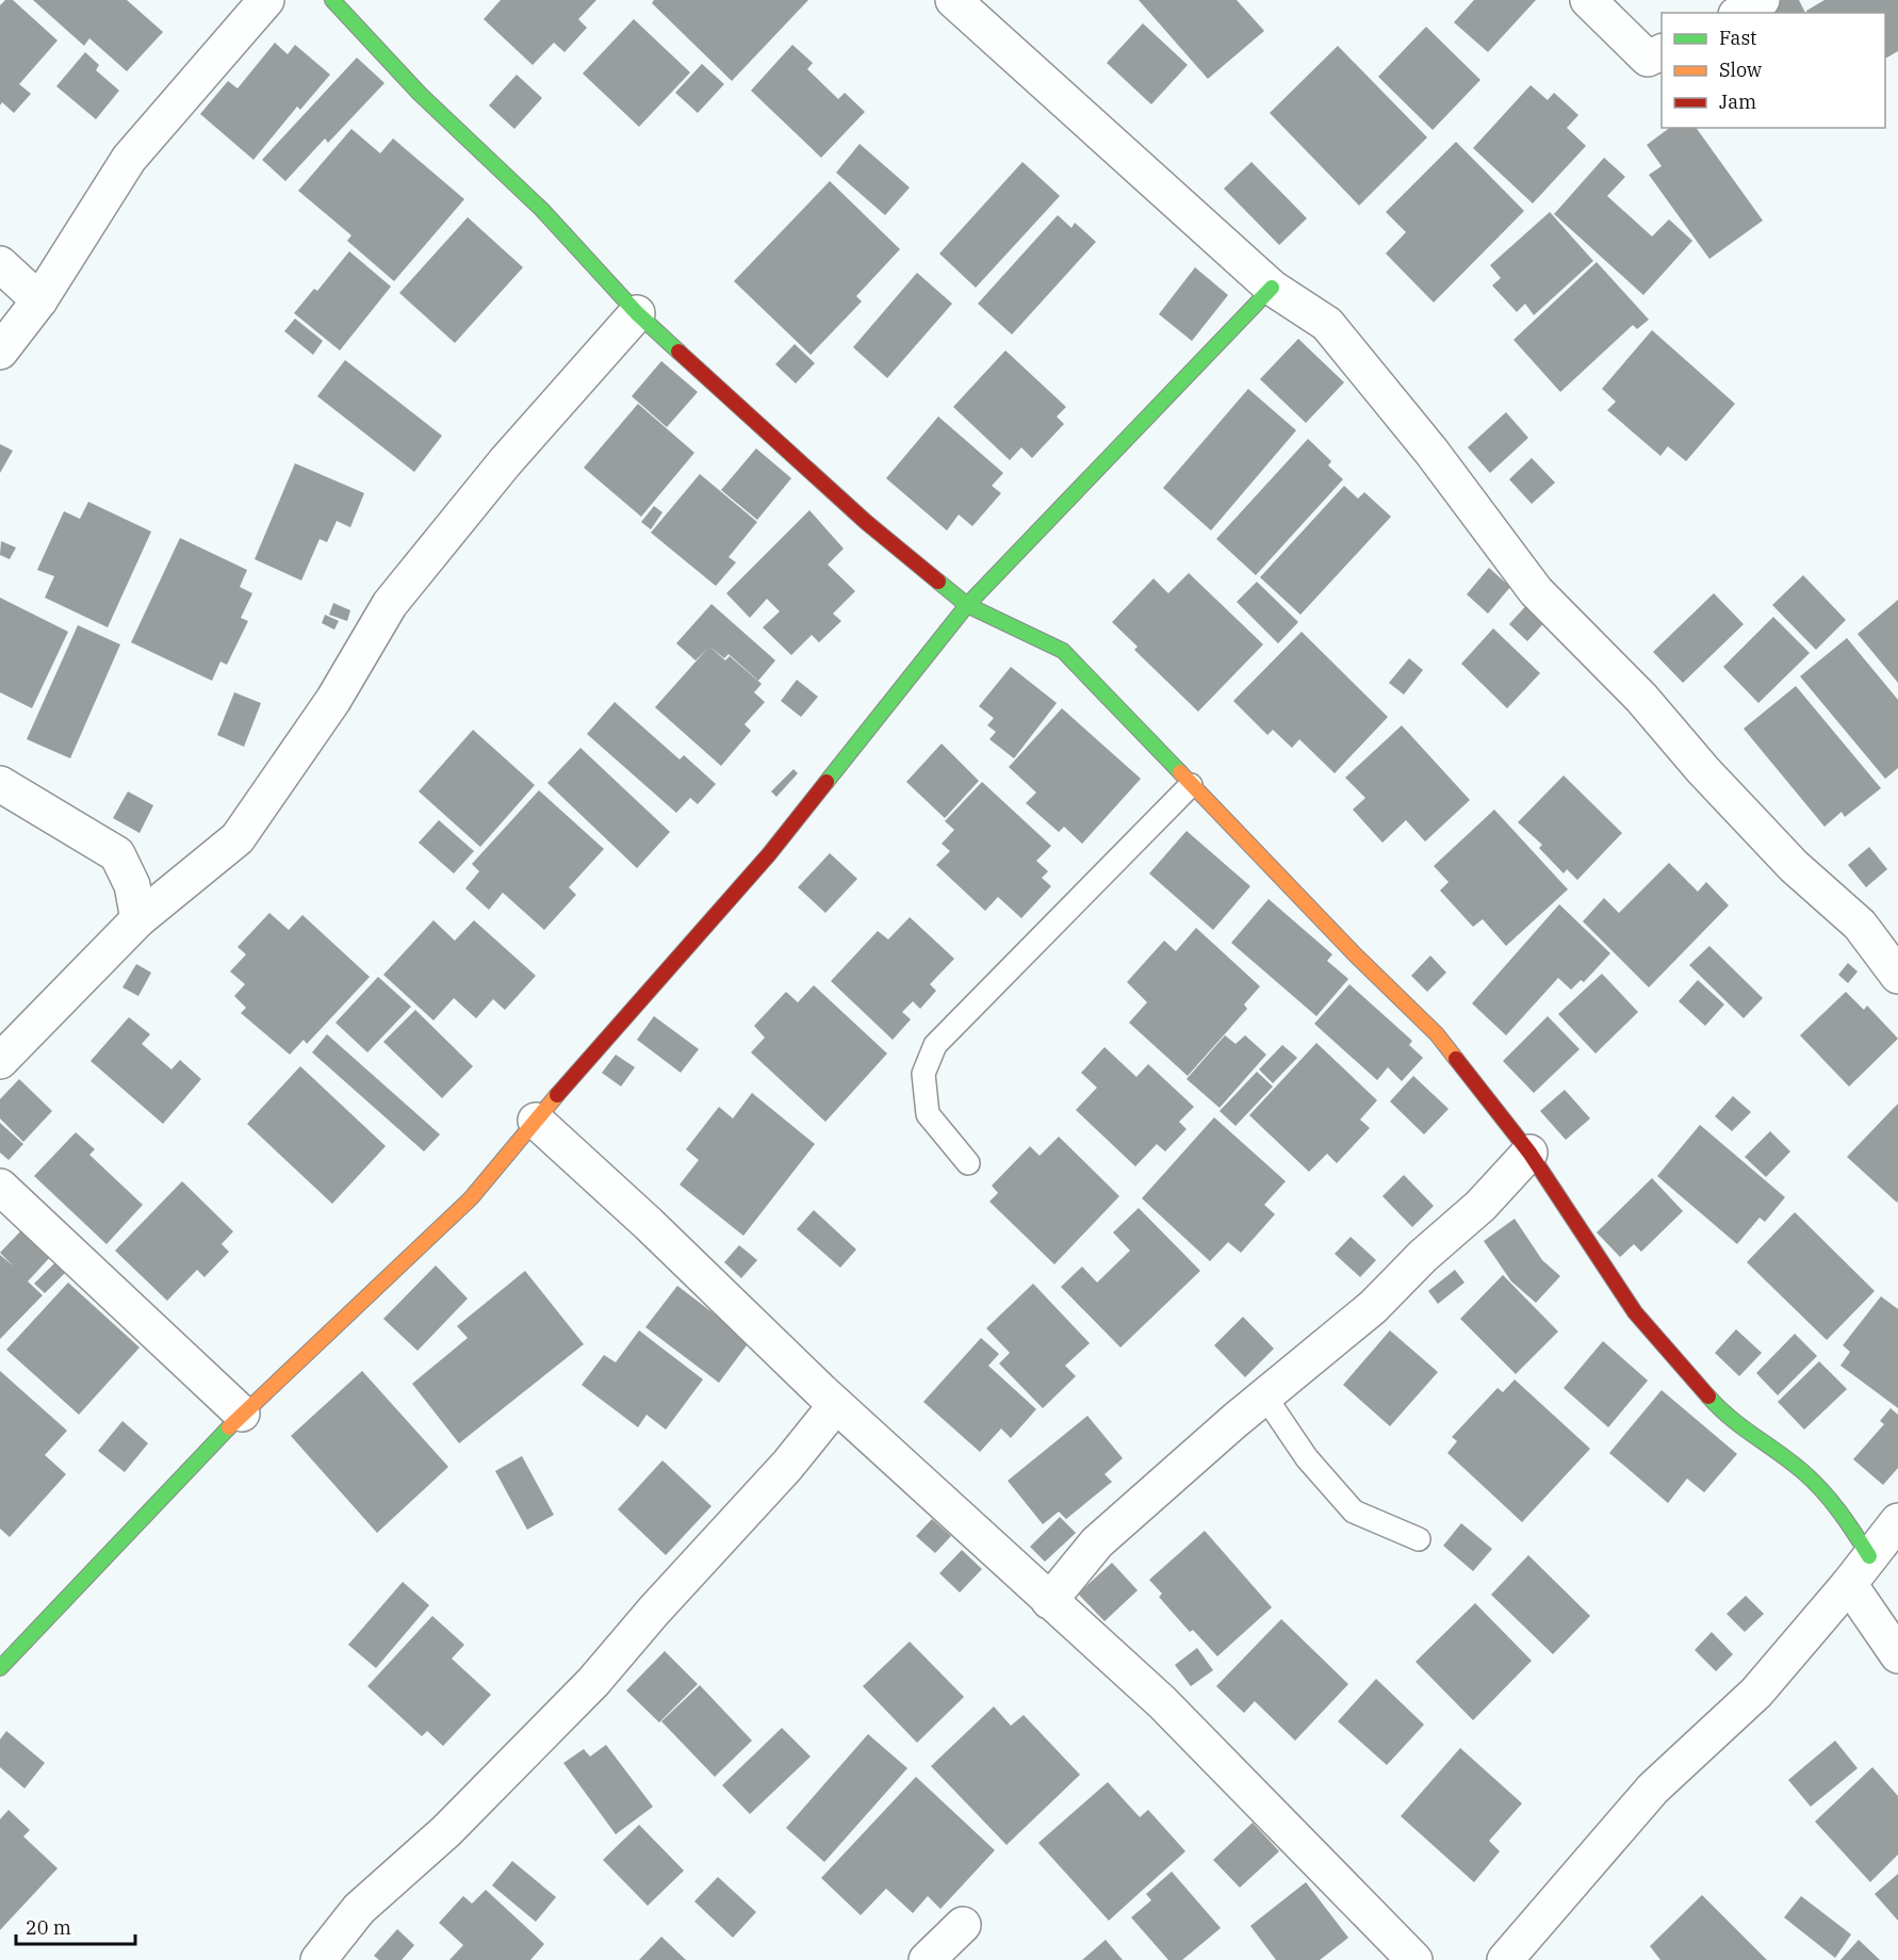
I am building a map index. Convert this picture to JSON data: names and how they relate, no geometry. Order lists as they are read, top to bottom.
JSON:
{
  "legend": ["Fast", "Slow", "Jam"],
  "scale_bar": "20 m"
}
